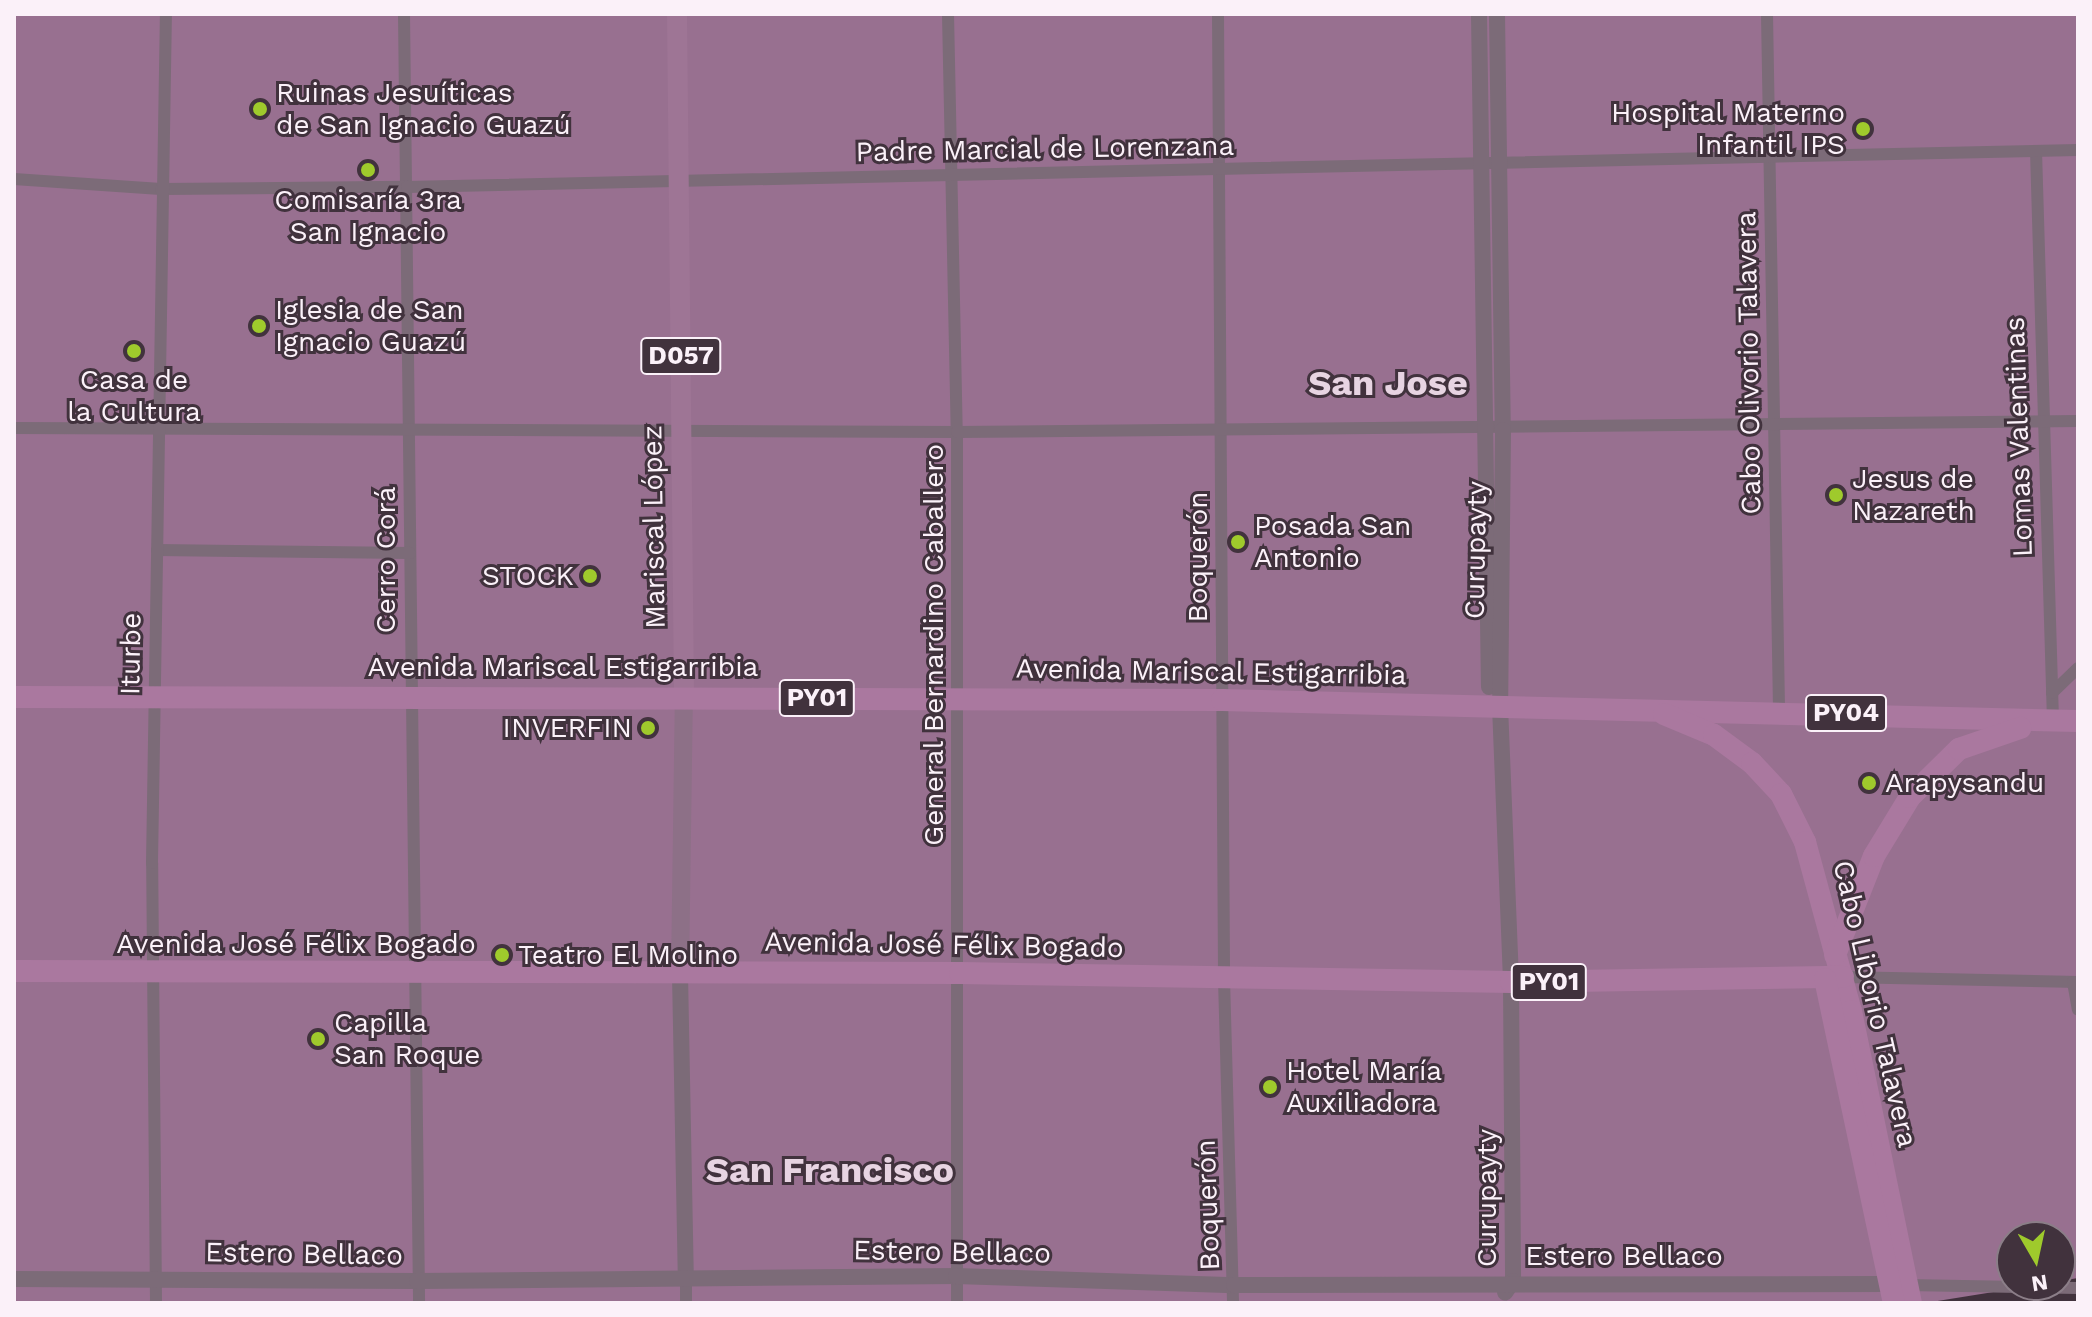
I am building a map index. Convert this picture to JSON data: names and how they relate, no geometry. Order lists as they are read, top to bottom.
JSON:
{
  "streets": {
    "highway": [
      "Avenida Mariscal Estigarribia",
      "PY01",
      "PY04",
      "Avenida José Félix Bogado",
      "Cabo Liborio Talavera"
    ],
    "main road": ["D057", "Mariscal López"],
    "street": [
      "Padre Marcial de Lorenzana",
      "Cabo Olivorio Talavera",
      "Lomas Valentinas",
      "Curupayty",
      "Boquerón",
      "Cerro Corá",
      "General Bernardino Caballero",
      "Iturbe",
      "Estero Bellaco"
    ]
  },
  "crossings": [
    ["Padre Marcial de Lorenzana", "Cabo Olivorio Talavera"],
    ["Padre Marcial de Lorenzana", "Lomas Valentinas"],
    ["Padre Marcial de Lorenzana", "Mariscal López"],
    ["Padre Marcial de Lorenzana", "Curupayty"],
    ["Padre Marcial de Lorenzana", "Boquerón"],
    ["Padre Marcial de Lorenzana", "Cerro Corá"],
    ["Padre Marcial de Lorenzana", "General Bernardino Caballero"],
    ["Padre Marcial de Lorenzana", "Iturbe"],
    ["Cabo Olivorio Talavera", "PY04"],
    ["Lomas Valentinas", "PY04"],
    ["Mariscal López", "Avenida Mariscal Estigarribia"],
    ["Mariscal López", "Avenida José Félix Bogado"],
    ["Mariscal López", "Estero Bellaco"],
    ["Curupayty", "Avenida Mariscal Estigarribia"],
    ["Curupayty", "Avenida José Félix Bogado"],
    ["Curupayty", "Estero Bellaco"],
    ["Boquerón", "Avenida Mariscal Estigarribia"],
    ["Boquerón", "Avenida José Félix Bogado"],
    ["Boquerón", "Estero Bellaco"],
    ["Cerro Corá", "Avenida Mariscal Estigarribia"],
    ["Cerro Corá", "Avenida José Félix Bogado"],
    ["Cerro Corá", "Estero Bellaco"],
    ["General Bernardino Caballero", "Avenida Mariscal Estigarribia"],
    ["General Bernardino Caballero", "Avenida José Félix Bogado"],
    ["General Bernardino Caballero", "Estero Bellaco"],
    ["Iturbe", "Avenida Mariscal Estigarribia"],
    ["Iturbe", "Avenida José Félix Bogado"],
    ["Iturbe", "Estero Bellaco"],
    ["Avenida Mariscal Estigarribia", "PY04"],
    ["Avenida Mariscal Estigarribia", "Cabo Liborio Talavera"],
    ["PY04", "Cabo Liborio Talavera"],
    ["Avenida José Félix Bogado", "Cabo Liborio Talavera"],
    ["Cabo Liborio Talavera", "Estero Bellaco"]
  ],
  "districts": ["San Jose", "San Francisco"],
  "places": [
    "Ruinas Jesuíticas de San Ignacio Guazú",
    "Hospital Materno Infantil IPS",
    "Comisaría 3ra San Ignacio",
    "Iglesia de San Ignacio Guazú",
    "Casa de la Cultura",
    "Jesus de Nazareth",
    "Posada San Antonio",
    "STOCK",
    "INVERFIN",
    "Arapysandu",
    "Teatro El Molino",
    "Capilla San Roque",
    "Hotel María Auxiliadora"
  ],
  "north": "bottom"
}
